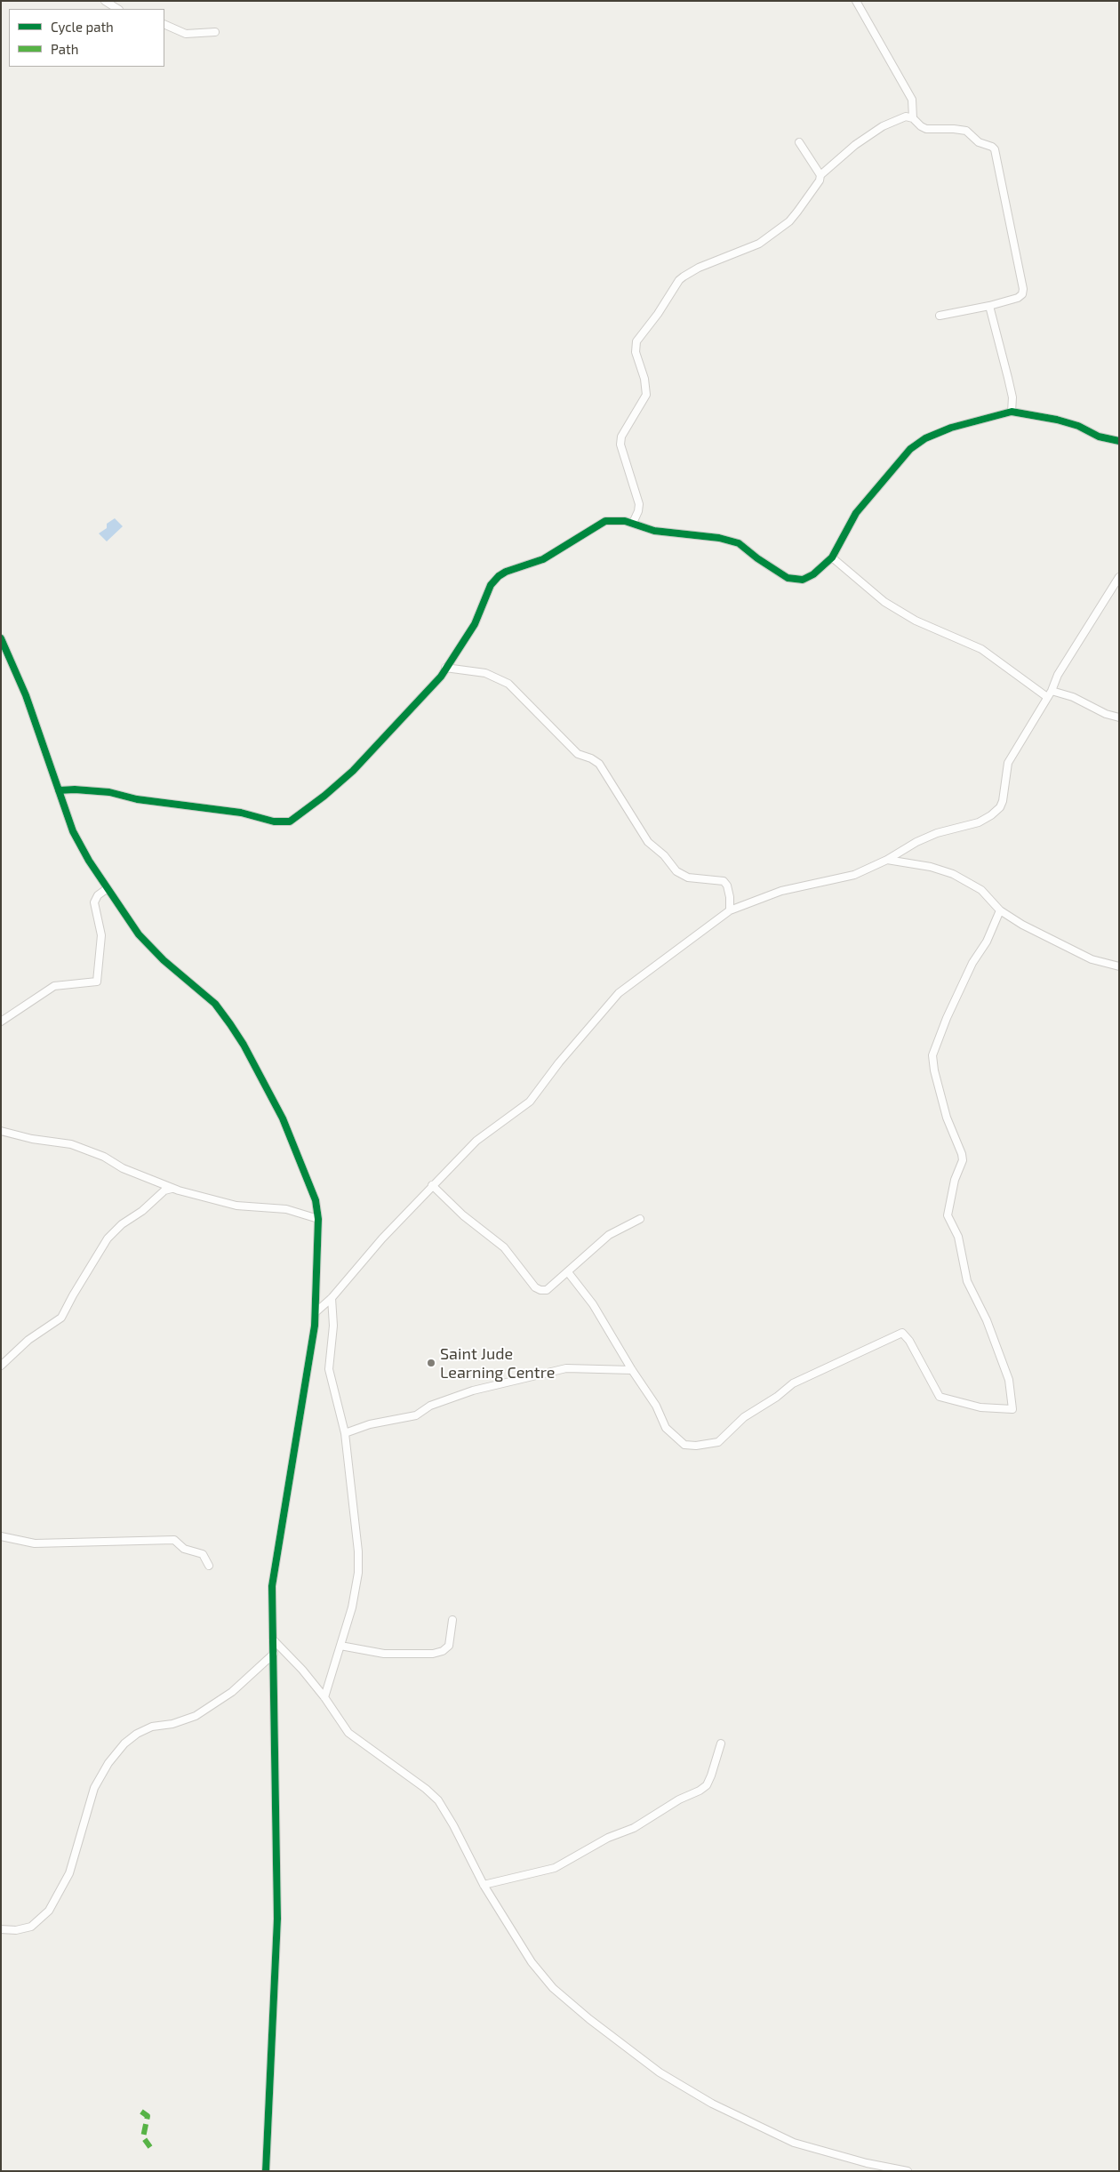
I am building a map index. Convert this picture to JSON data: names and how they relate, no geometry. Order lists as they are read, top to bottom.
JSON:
{
  "places": ["Saint Jude Learning Centre"],
  "legend": ["Cycle path", "Path"]
}
